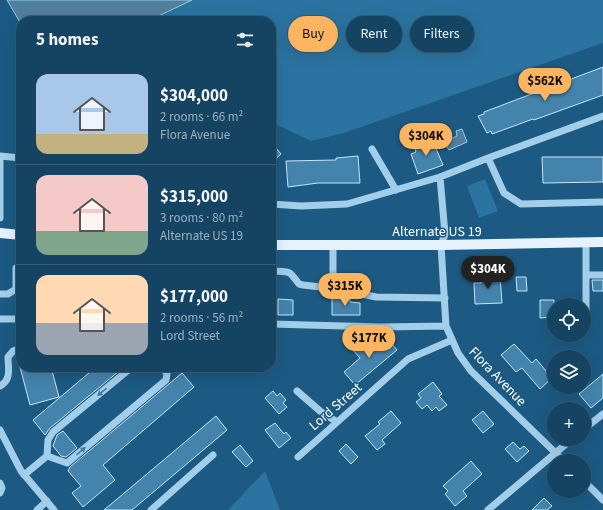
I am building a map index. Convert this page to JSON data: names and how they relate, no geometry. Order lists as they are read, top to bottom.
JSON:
{
  "streets": {
    "main road": ["Alternate US 19"],
    "street": ["Flora Avenue", "Lord Street"]
  },
  "crossings": [
    ["Alternate US 19", "Flora Avenue"],
    ["Flora Avenue", "Lord Street"]
  ],
  "page": {
    "chip": ["Buy", "Rent", "Filters"],
    "heading": "5 homes",
    "list": [
      {
        "name": "$304,000",
        "note": "2 rooms · 66 m² · Flora Avenue"
      },
      {
        "name": "$315,000",
        "note": "3 rooms · 80 m² · Alternate US 19"
      },
      {
        "name": "$177,000",
        "note": "2 rooms · 56 m² · Lord Street"
      }
    ],
    "price": [
      "$562K",
      "$304K",
      "$304K",
      "$315K",
      "$177K"
    ],
    "map_buttons": ["+", "−"]
  }
}
